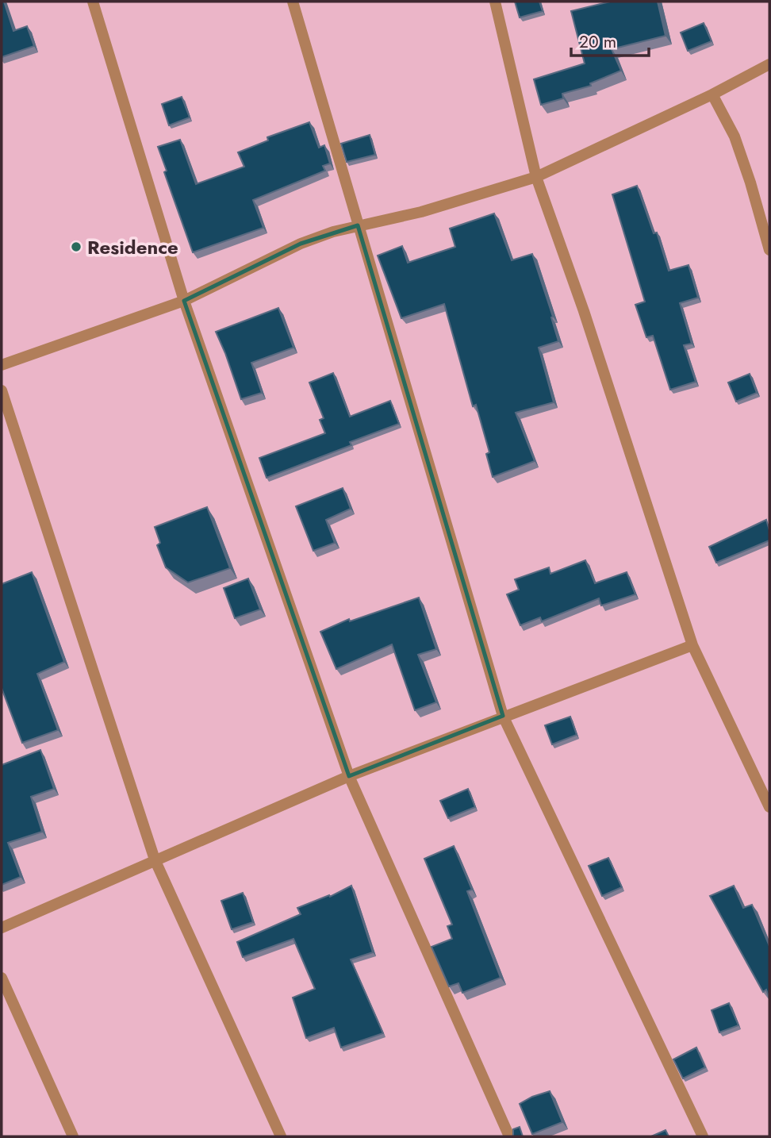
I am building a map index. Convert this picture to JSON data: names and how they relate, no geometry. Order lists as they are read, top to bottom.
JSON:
{
  "places": ["Residence"],
  "scale_bar": "20 m"
}
